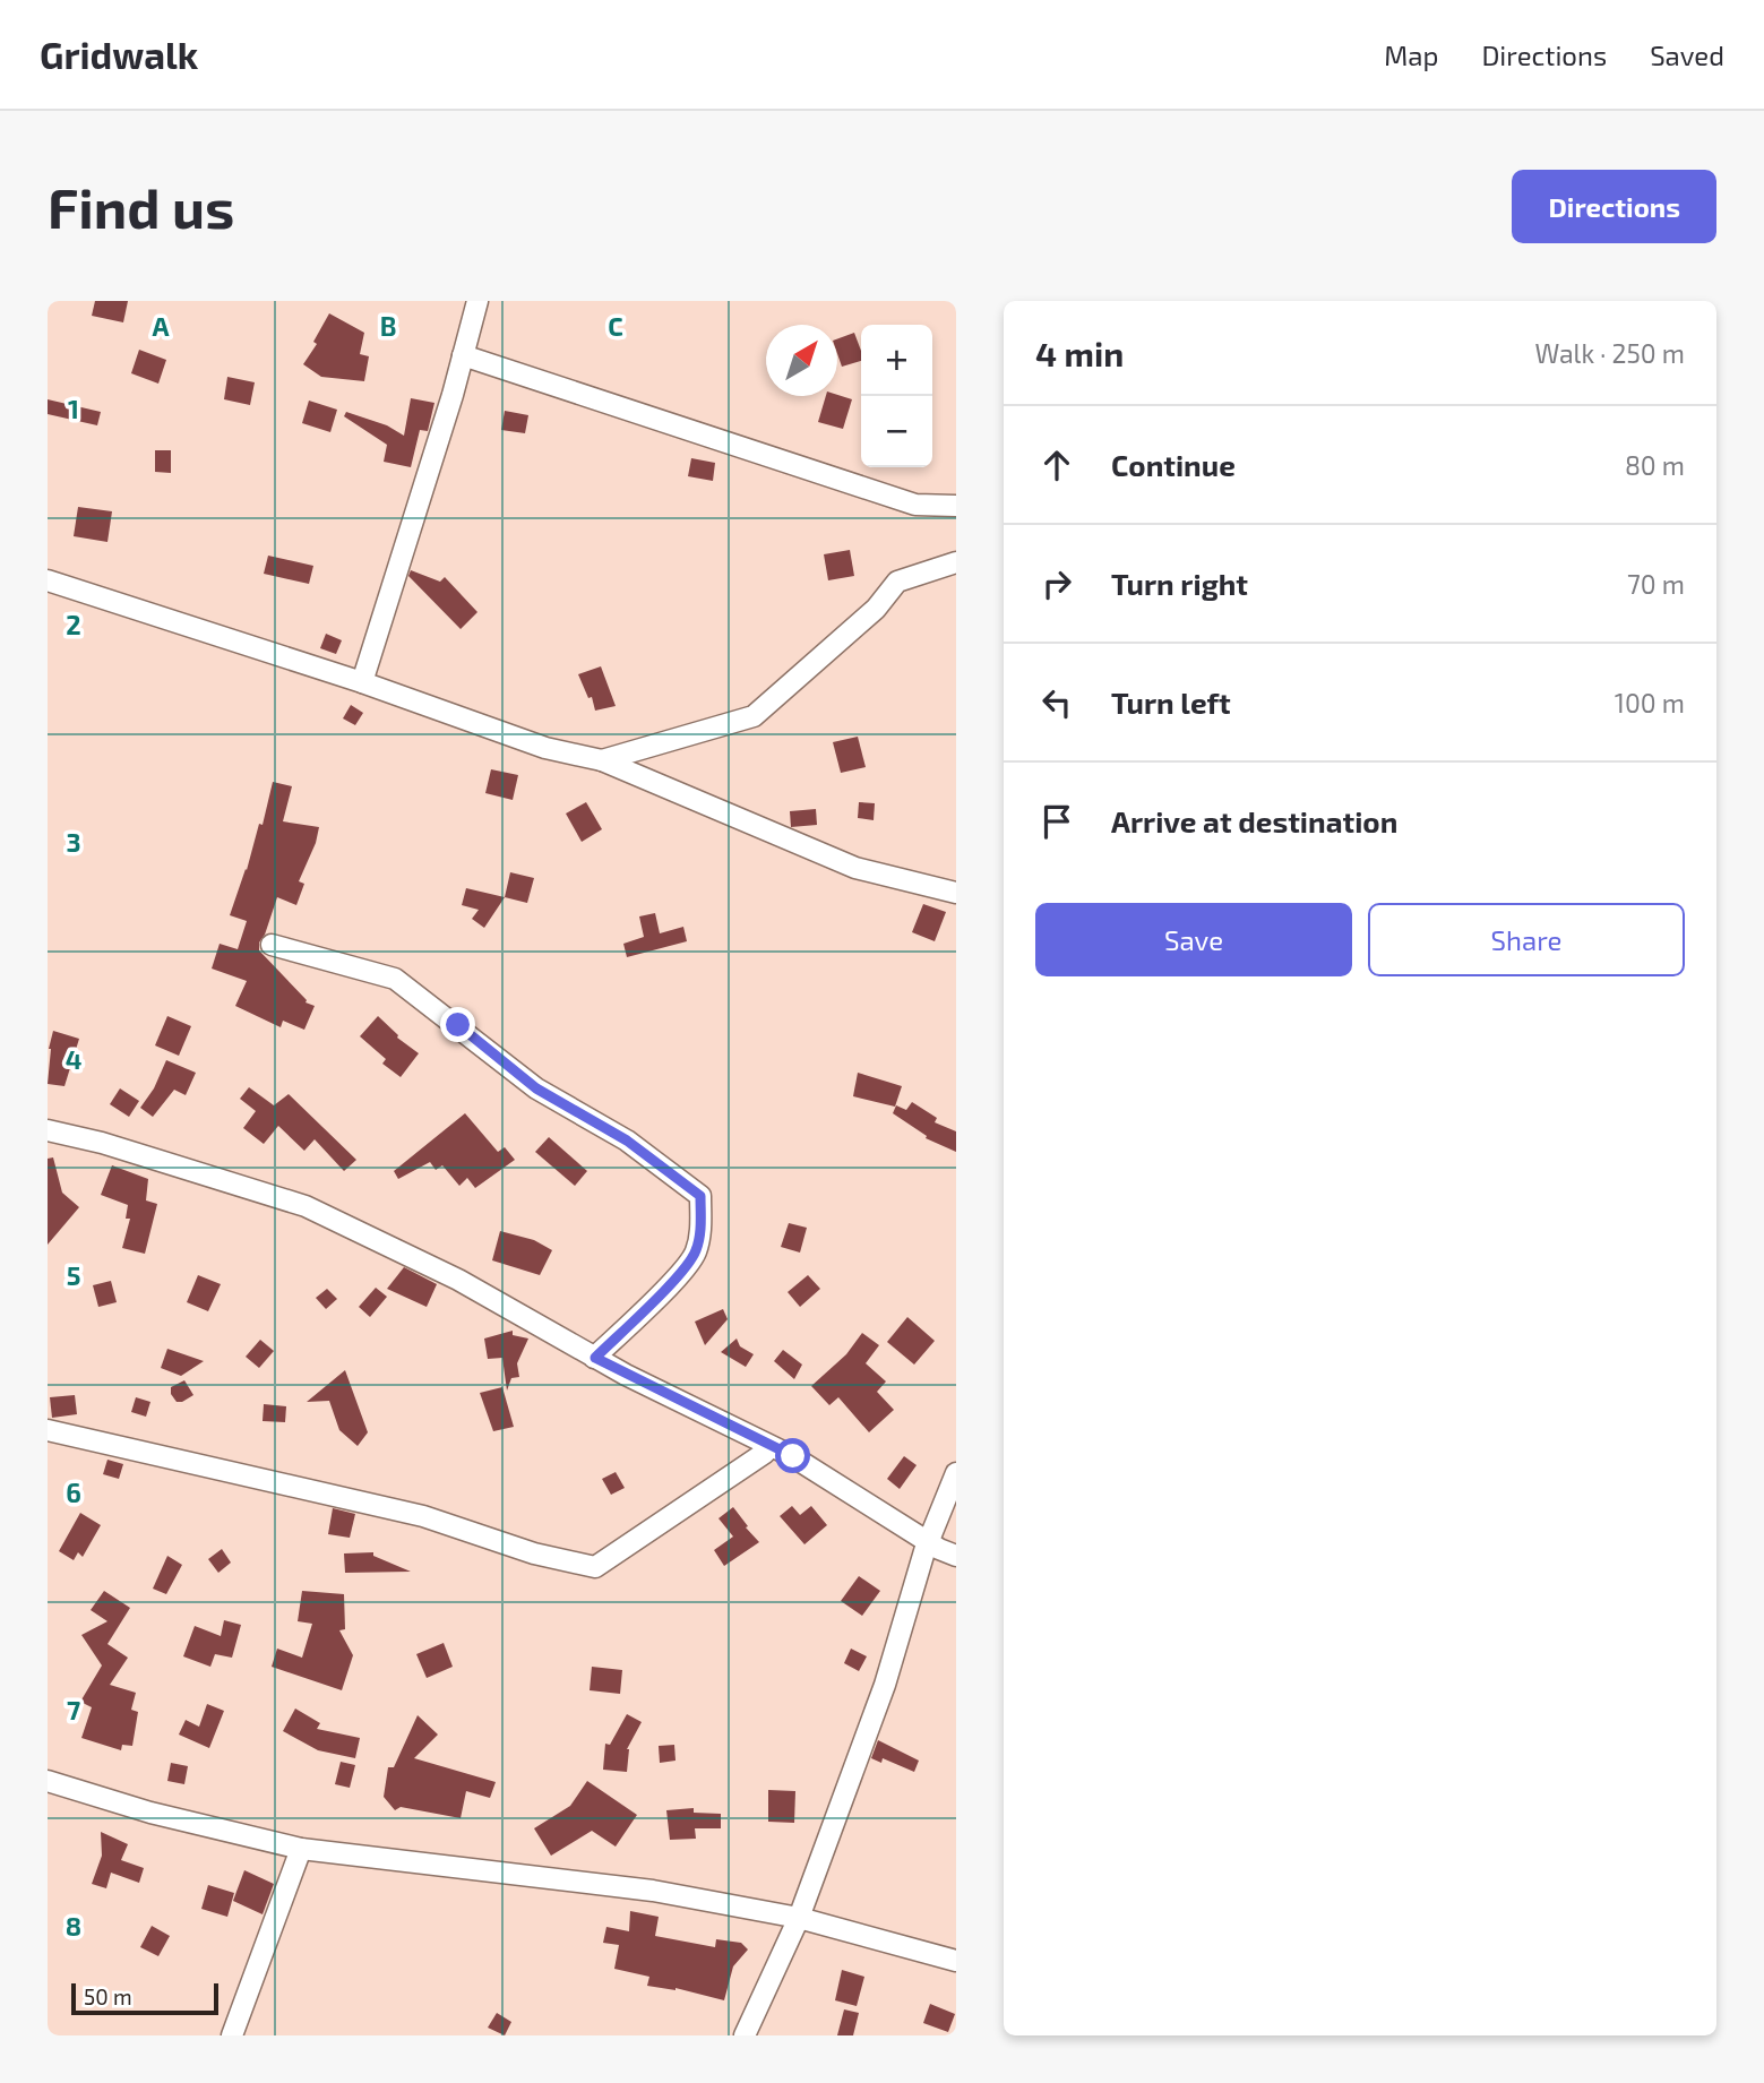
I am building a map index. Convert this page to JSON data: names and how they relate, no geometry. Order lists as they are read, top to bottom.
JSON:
{
  "scale_bar": "50 m",
  "north": "top right",
  "page": {
    "header": "Gridwalk",
    "nav": ["Map", "Directions", "Saved"],
    "buttons": [
      "Directions",
      ["Save", "Share"]
    ],
    "title": "Find us",
    "heading": ["4 min", "Walk · 250 m"],
    "map_buttons": ["+", "−"],
    "list": [
      ["Continue", "80 m"],
      ["Turn right", "70 m"],
      ["Turn left", "100 m"],
      "Arrive at destination"
    ],
    "scale": "50 m"
  },
  "grid": {
    "columns": ["A", "B", "C"],
    "rows": [
      "1",
      "2",
      "3",
      "4",
      "5",
      "6",
      "7",
      "8"
    ]
  }
}
